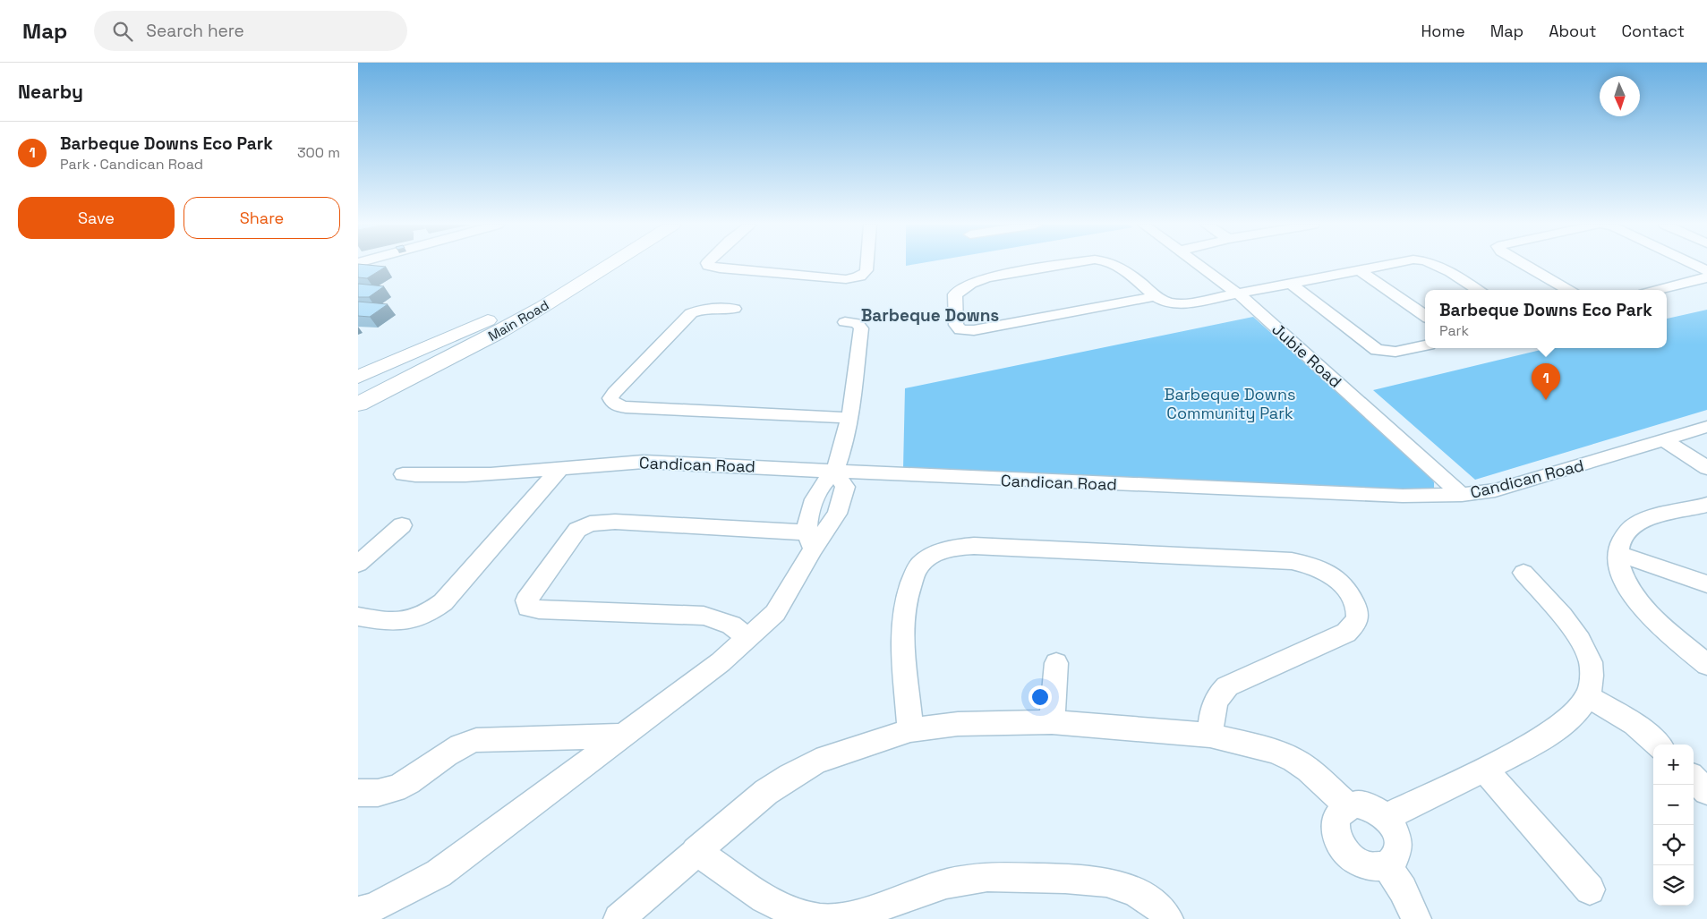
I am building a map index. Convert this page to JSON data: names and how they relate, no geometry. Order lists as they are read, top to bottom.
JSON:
{
  "streets": {
    "street": ["Main Road", "Jubie Road", "Candican Road"]
  },
  "crossings": [
    ["Jubie Road", "Candican Road"]
  ],
  "districts": ["Barbeque Downs"],
  "parks": ["Barbeque Downs Community Park"],
  "north": "bottom",
  "page": {
    "header": "Map",
    "search": "Search here",
    "nav": [
      "Home",
      "Map",
      "About",
      "Contact"
    ],
    "heading": "Nearby",
    "list": [
      {
        "mark": "1",
        "name": "Barbeque Downs Eco Park",
        "note": "Park · Candican Road",
        "value": "300 m"
      }
    ],
    "buttons": ["Save", "Share"],
    "popup": ["Barbeque Downs Eco Park", "Park"],
    "pins": "1",
    "map_buttons": ["+", "−"]
  }
}
